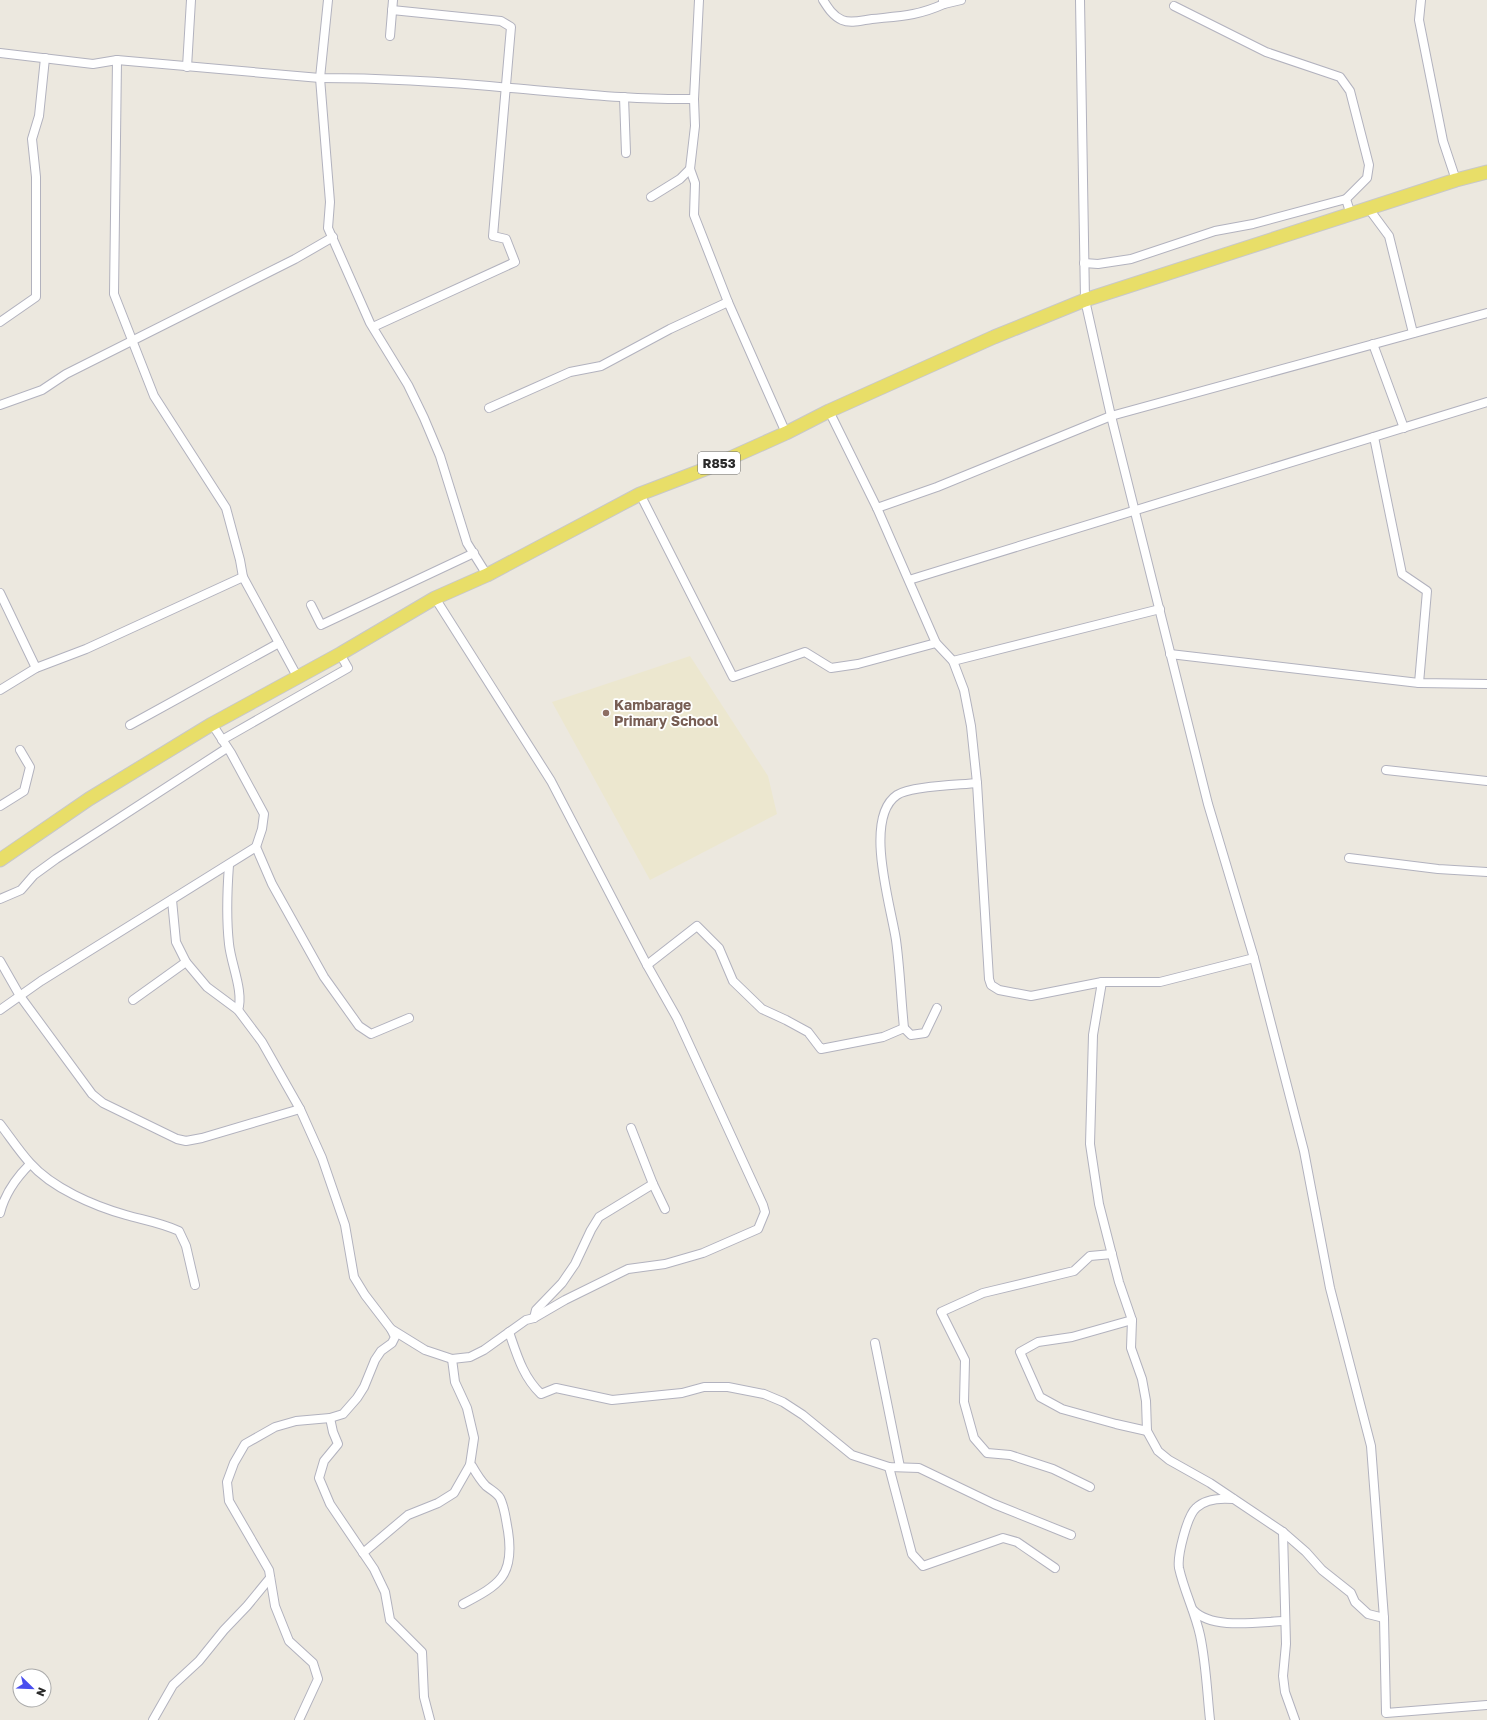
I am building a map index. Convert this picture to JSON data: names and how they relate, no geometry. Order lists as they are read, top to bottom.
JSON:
{
  "streets": {
    "main road": ["R853"]
  },
  "places": ["Kambarage Primary School"],
  "north": "bottom right"
}
